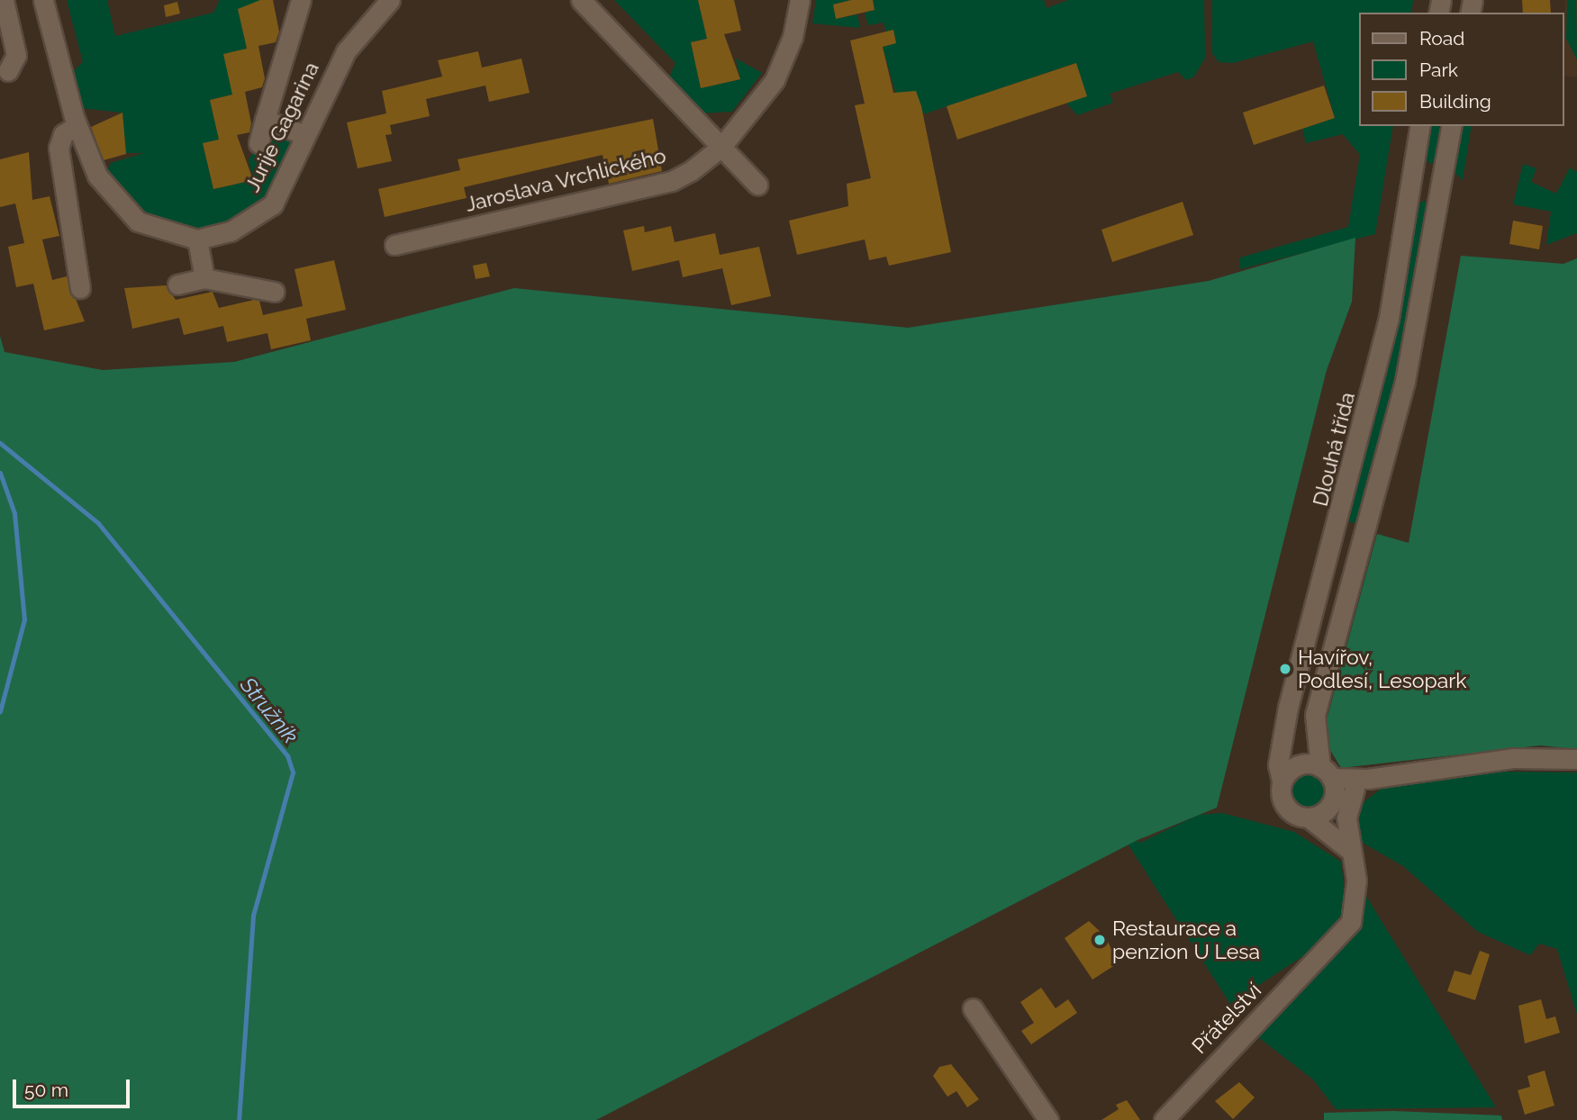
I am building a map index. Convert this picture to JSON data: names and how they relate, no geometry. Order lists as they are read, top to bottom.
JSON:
{
  "streets": {
    "street": [
      "Jurije Gagarina",
      "Jaroslava Vrchlického",
      "Dlouhá třída",
      "Přátelství"
    ]
  },
  "water": ["Stružník"],
  "places": ["Havířov, Podlesí, Lesopark", "Restaurace a penzion U Lesa"],
  "legend": ["Road", "Park", "Building"],
  "scale_bar": "50 m"
}
